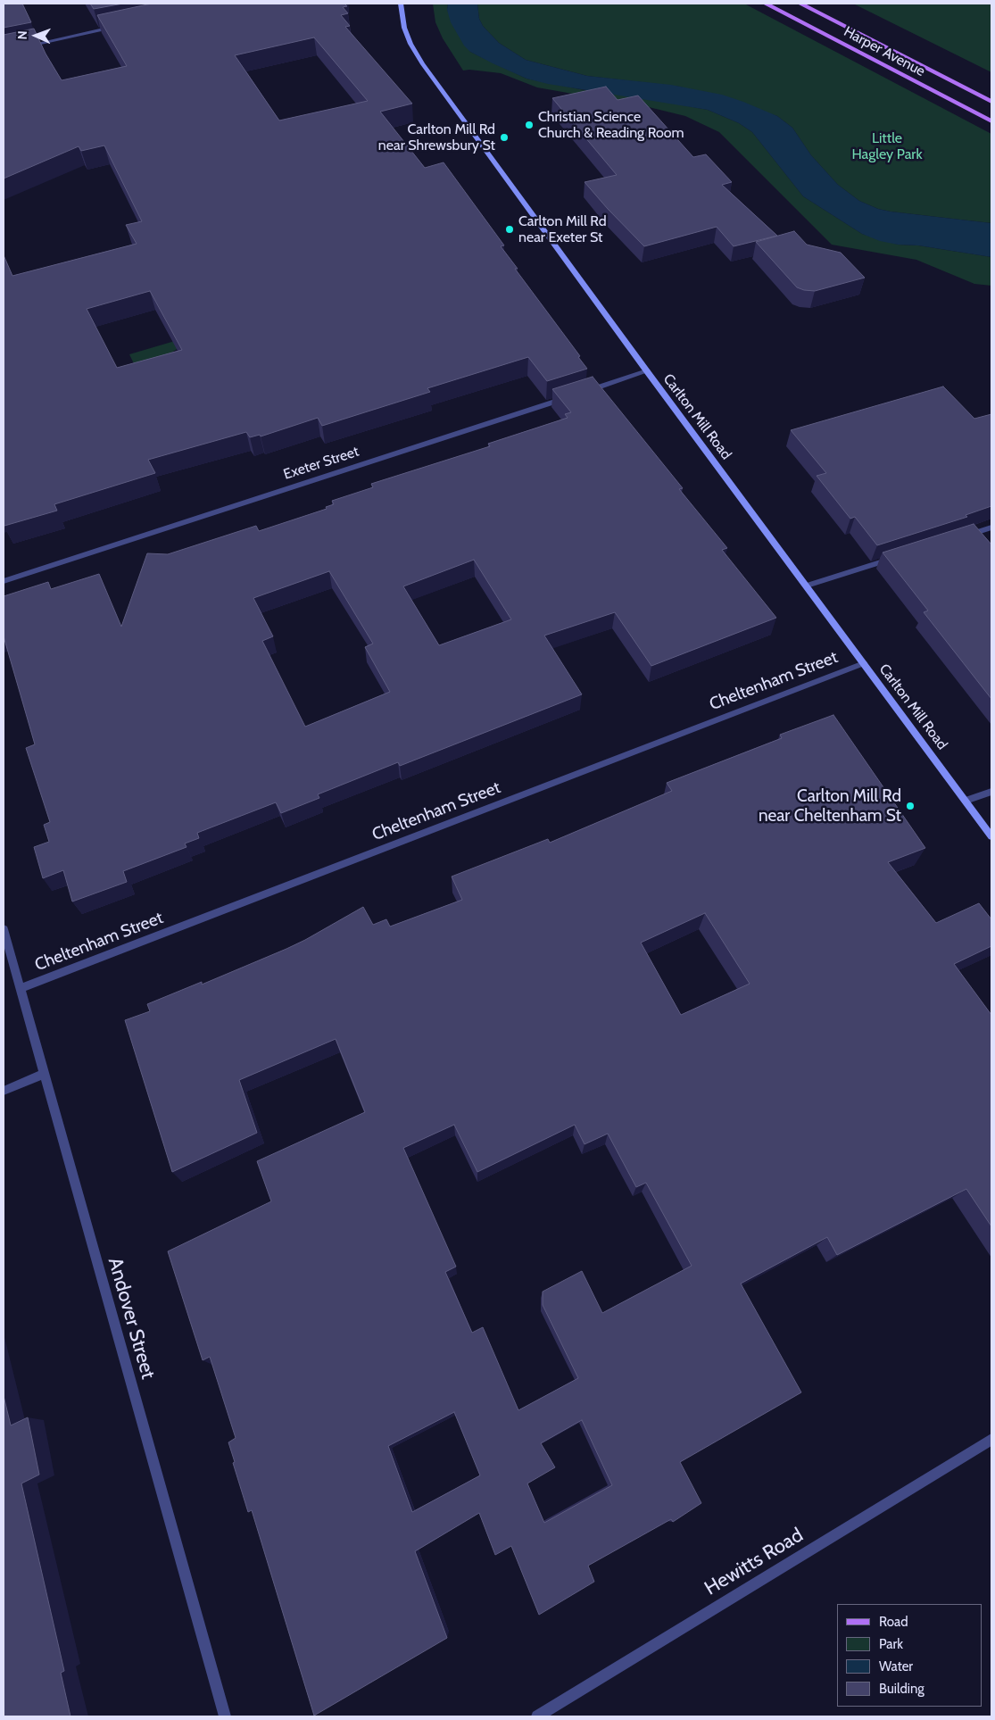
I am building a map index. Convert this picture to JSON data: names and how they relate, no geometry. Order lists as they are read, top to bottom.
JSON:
{
  "streets": {
    "main road": ["Harper Avenue", "Carlton Mill Road"],
    "street": [
      "Exeter Street",
      "Cheltenham Street",
      "Andover Street",
      "Hewitts Road"
    ]
  },
  "crossings": [
    ["Carlton Mill Road", "Cheltenham Street"],
    ["Cheltenham Street", "Andover Street"]
  ],
  "parks": ["Little Hagley Park"],
  "places": [
    "Christian Science Church & Reading Room",
    "Carlton Mill Rd near Shrewsbury St",
    "Carlton Mill Rd near Exeter St",
    "Carlton Mill Rd near Cheltenham St"
  ],
  "legend": [
    "Road",
    "Park",
    "Water",
    "Building"
  ],
  "north": "left"
}
